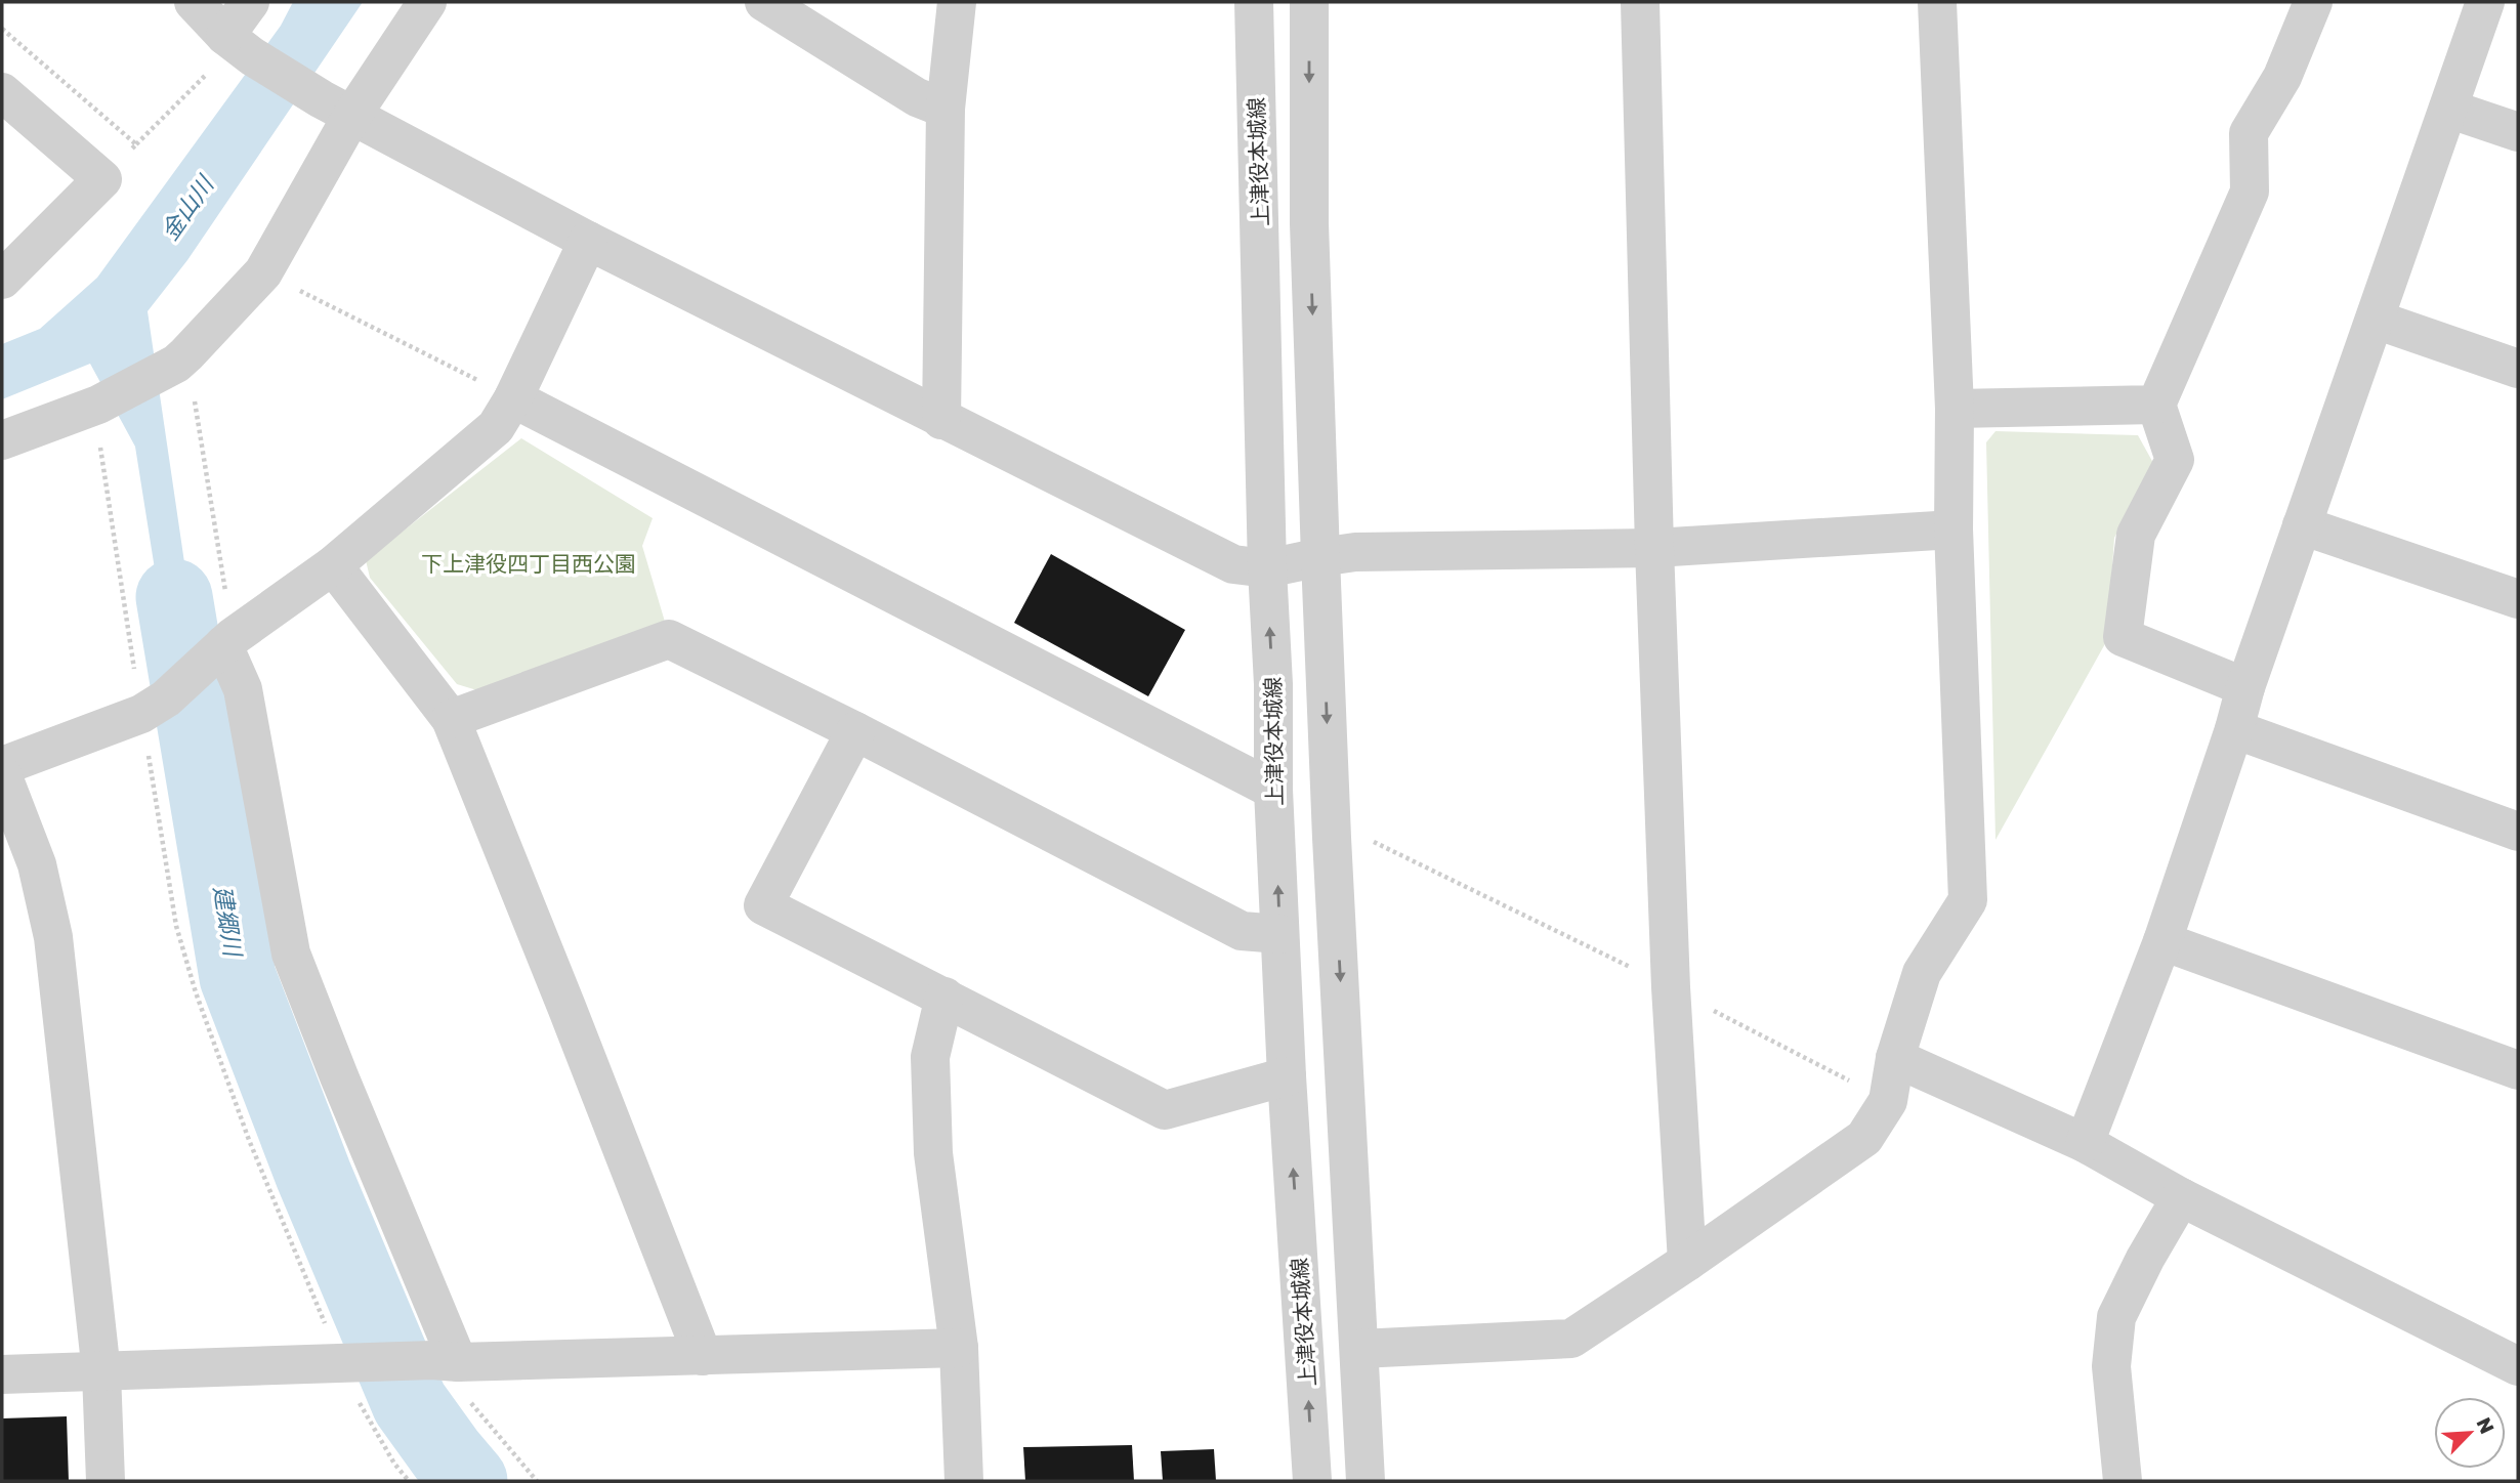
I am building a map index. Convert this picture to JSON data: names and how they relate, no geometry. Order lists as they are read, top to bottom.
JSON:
{
  "streets": {
    "street": ["上津役本城線"]
  },
  "water": ["金山川", "建郷川"],
  "parks": ["下上津役四丁目西公園"],
  "north": "top right"
}
